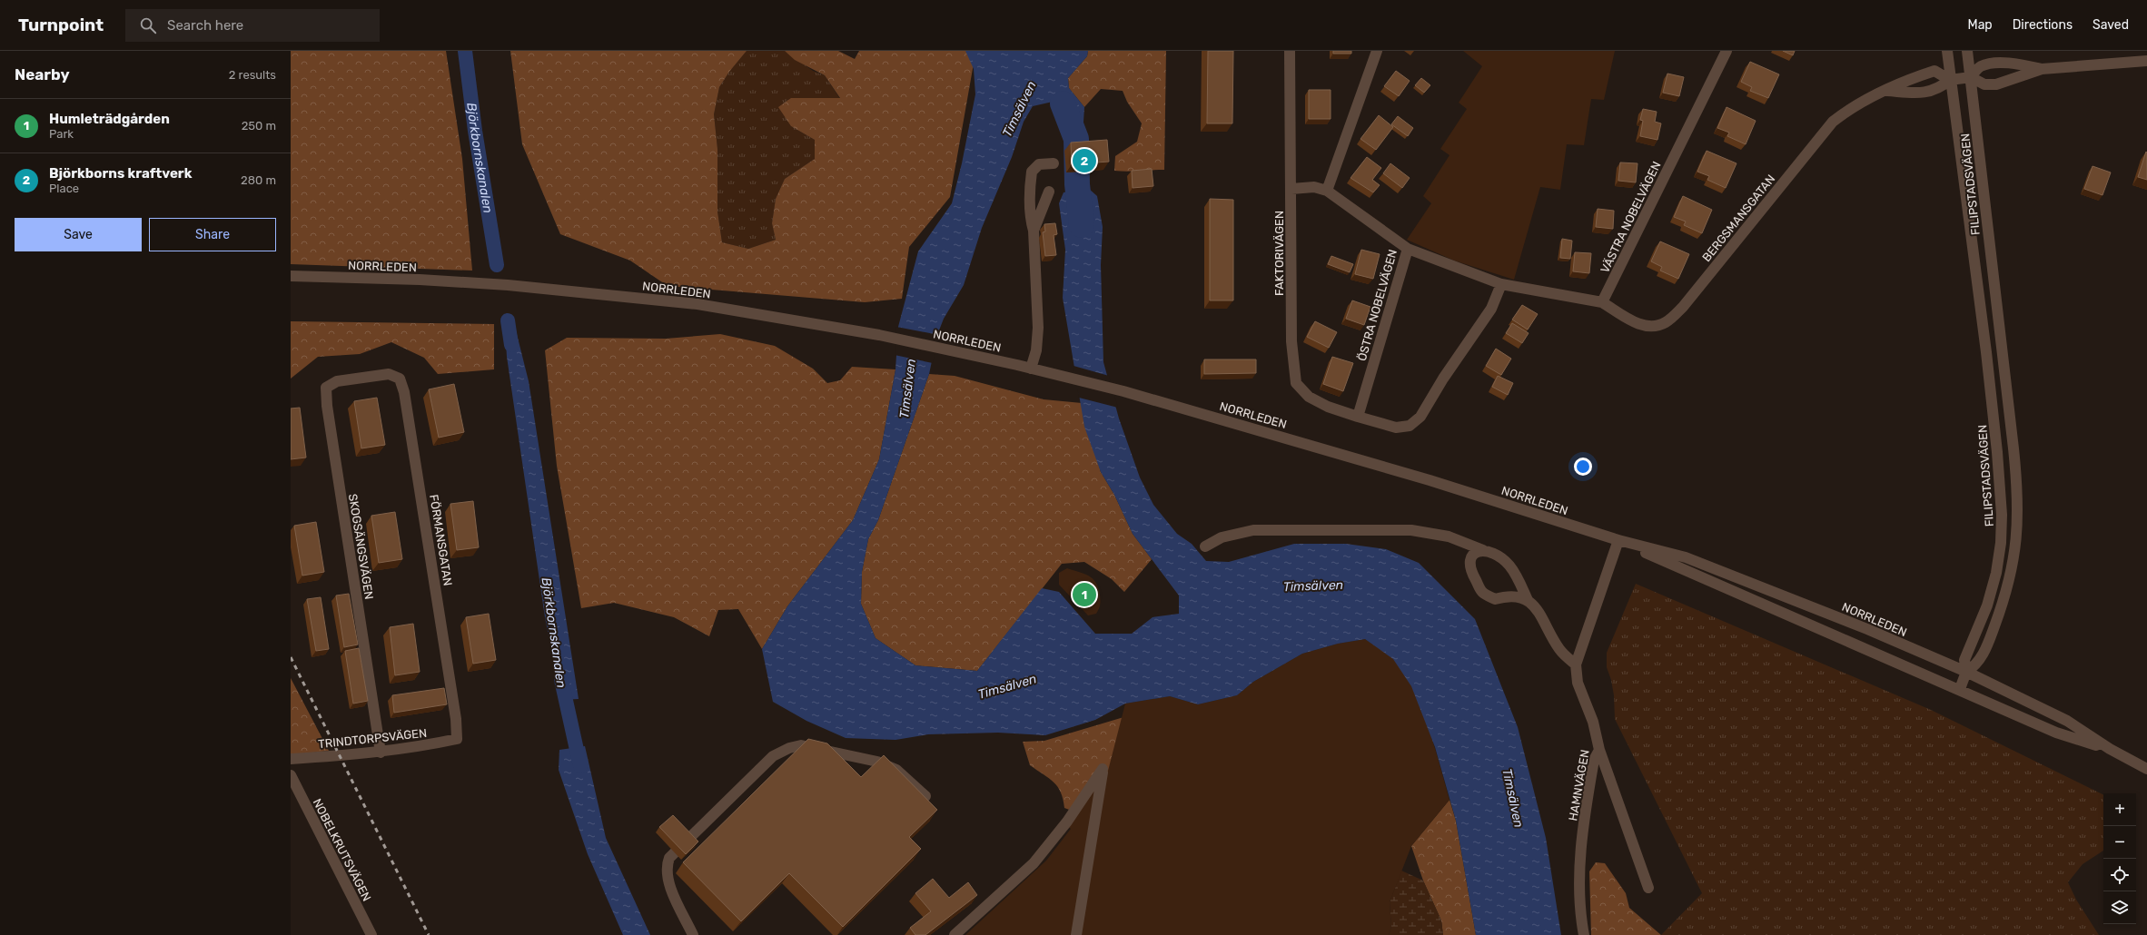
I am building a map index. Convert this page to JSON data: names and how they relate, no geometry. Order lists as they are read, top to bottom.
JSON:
{
  "streets": {
    "street": [
      "FILIPSTADSVÄGEN",
      "VÄSTRA NOBELVÄGEN",
      "BERGSMANSGATAN",
      "FAKTORIVÄGEN",
      "NORRLEDEN",
      "ÖSTRA NOBELVÄGEN",
      "FÖRMANSGATAN",
      "SKOGSÄNGSVÄGEN",
      "TRINDTORPSVÄGEN",
      "HAMNVÄGEN",
      "NOBELKRUTSVÄGEN"
    ]
  },
  "crossings": [
    ["FILIPSTADSVÄGEN", "BERGSMANSGATAN"],
    ["FILIPSTADSVÄGEN", "NORRLEDEN"],
    ["VÄSTRA NOBELVÄGEN", "BERGSMANSGATAN"],
    ["FAKTORIVÄGEN", "ÖSTRA NOBELVÄGEN"],
    ["NORRLEDEN", "HAMNVÄGEN"],
    ["FÖRMANSGATAN", "SKOGSÄNGSVÄGEN"],
    ["FÖRMANSGATAN", "TRINDTORPSVÄGEN"],
    ["SKOGSÄNGSVÄGEN", "TRINDTORPSVÄGEN"]
  ],
  "water": ["Timsälven", "Björkbornskanalen"],
  "page": {
    "header": "Turnpoint",
    "search": "Search here",
    "nav": ["Map", "Directions", "Saved"],
    "heading": ["Nearby", "2 results"],
    "list": [
      {
        "mark": "1",
        "name": "Humleträdgården",
        "note": "Park",
        "value": "250 m"
      },
      {
        "mark": "2",
        "name": "Björkborns kraftverk",
        "note": "Place",
        "value": "280 m"
      }
    ],
    "pins": ["2", "1"],
    "buttons": ["Save", "Share"],
    "map_buttons": ["+", "−"]
  }
}
